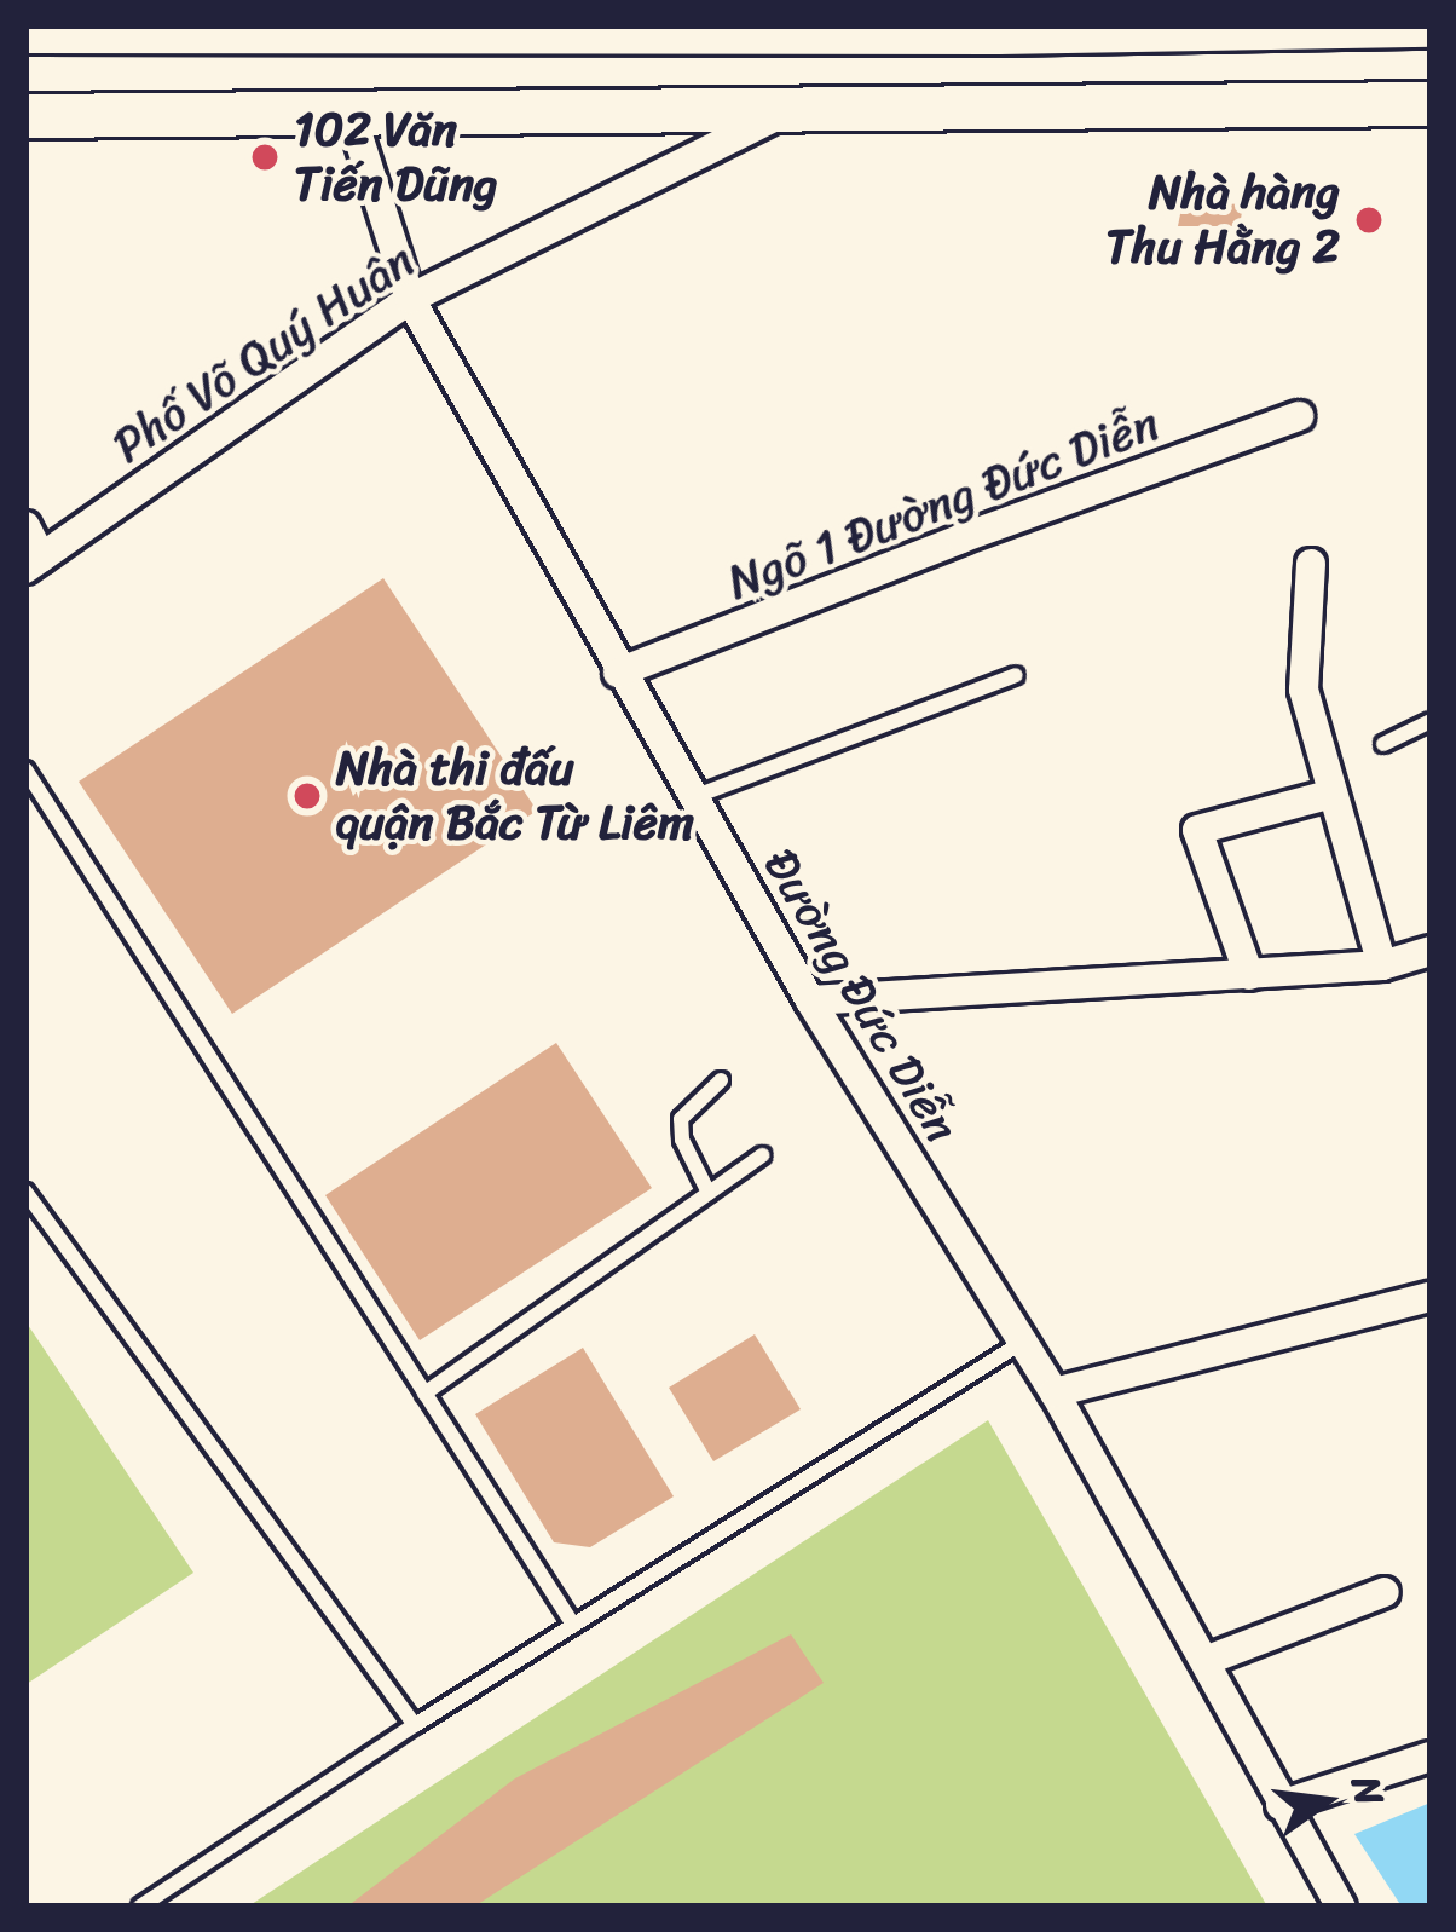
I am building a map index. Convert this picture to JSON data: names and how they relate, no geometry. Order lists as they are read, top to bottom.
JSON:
{
  "streets": {
    "street": ["Phố Võ Quý Huân", "Ngõ 1 Đường Đức Diễn", "Đường Đức Diễn"]
  },
  "crossings": [
    ["Phố Võ Quý Huân", "Đường Đức Diễn"],
    ["Ngõ 1 Đường Đức Diễn", "Đường Đức Diễn"]
  ],
  "places": ["102 Văn Tiến Dũng", "Nhà hàng Thu Hằng 2", "Nhà thi đấu quận Bắc Từ Liêm"],
  "north": "right"
}
